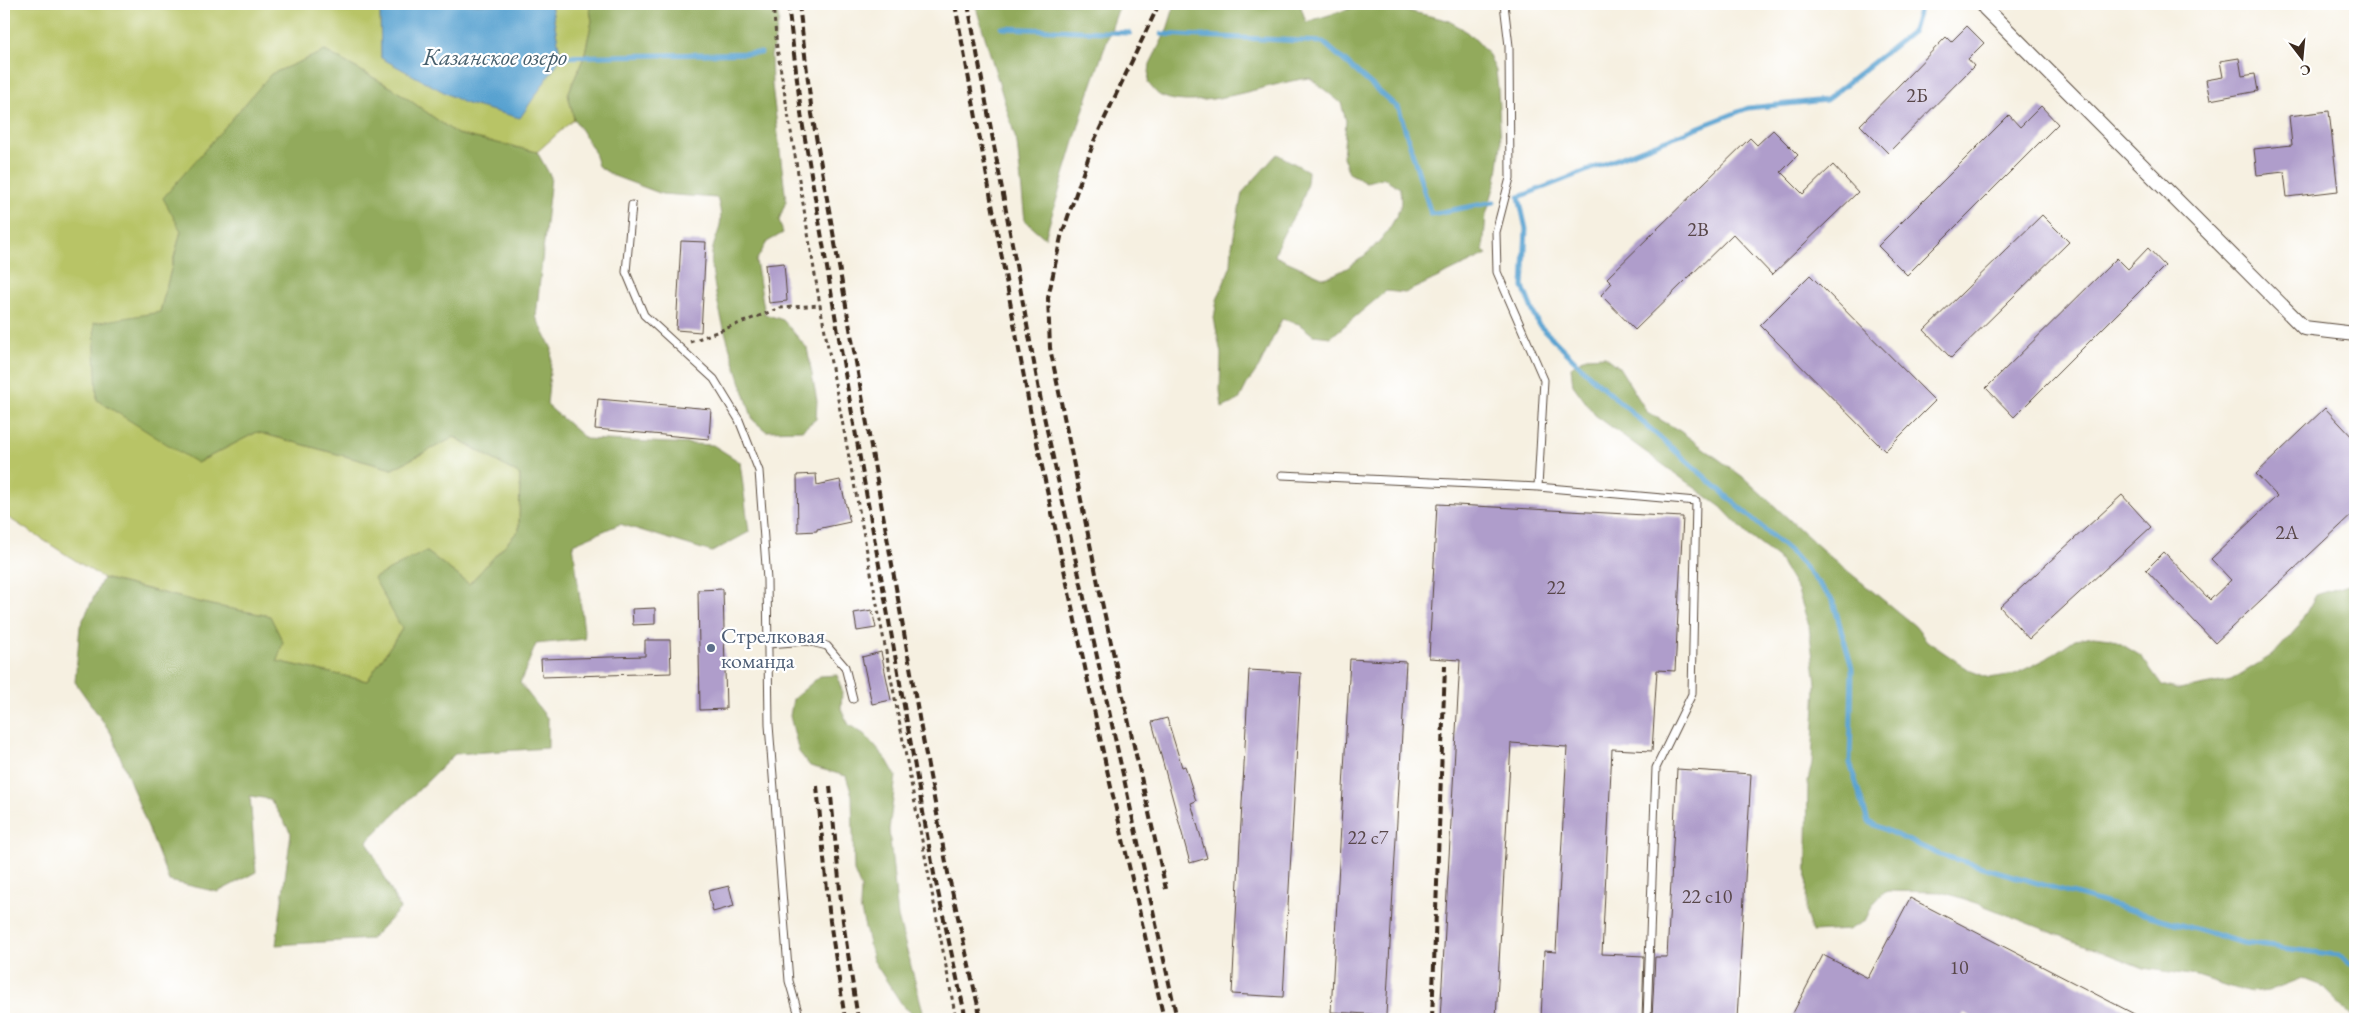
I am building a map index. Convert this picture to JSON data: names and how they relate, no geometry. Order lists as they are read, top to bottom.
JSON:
{
  "water": ["Казанское озеро"],
  "places": ["Стрелковая команда"],
  "house_numbers": [
    "2Б",
    "2В",
    "2А",
    "22",
    "22 с7",
    "22 с10",
    "10"
  ],
  "north": "bottom"
}
